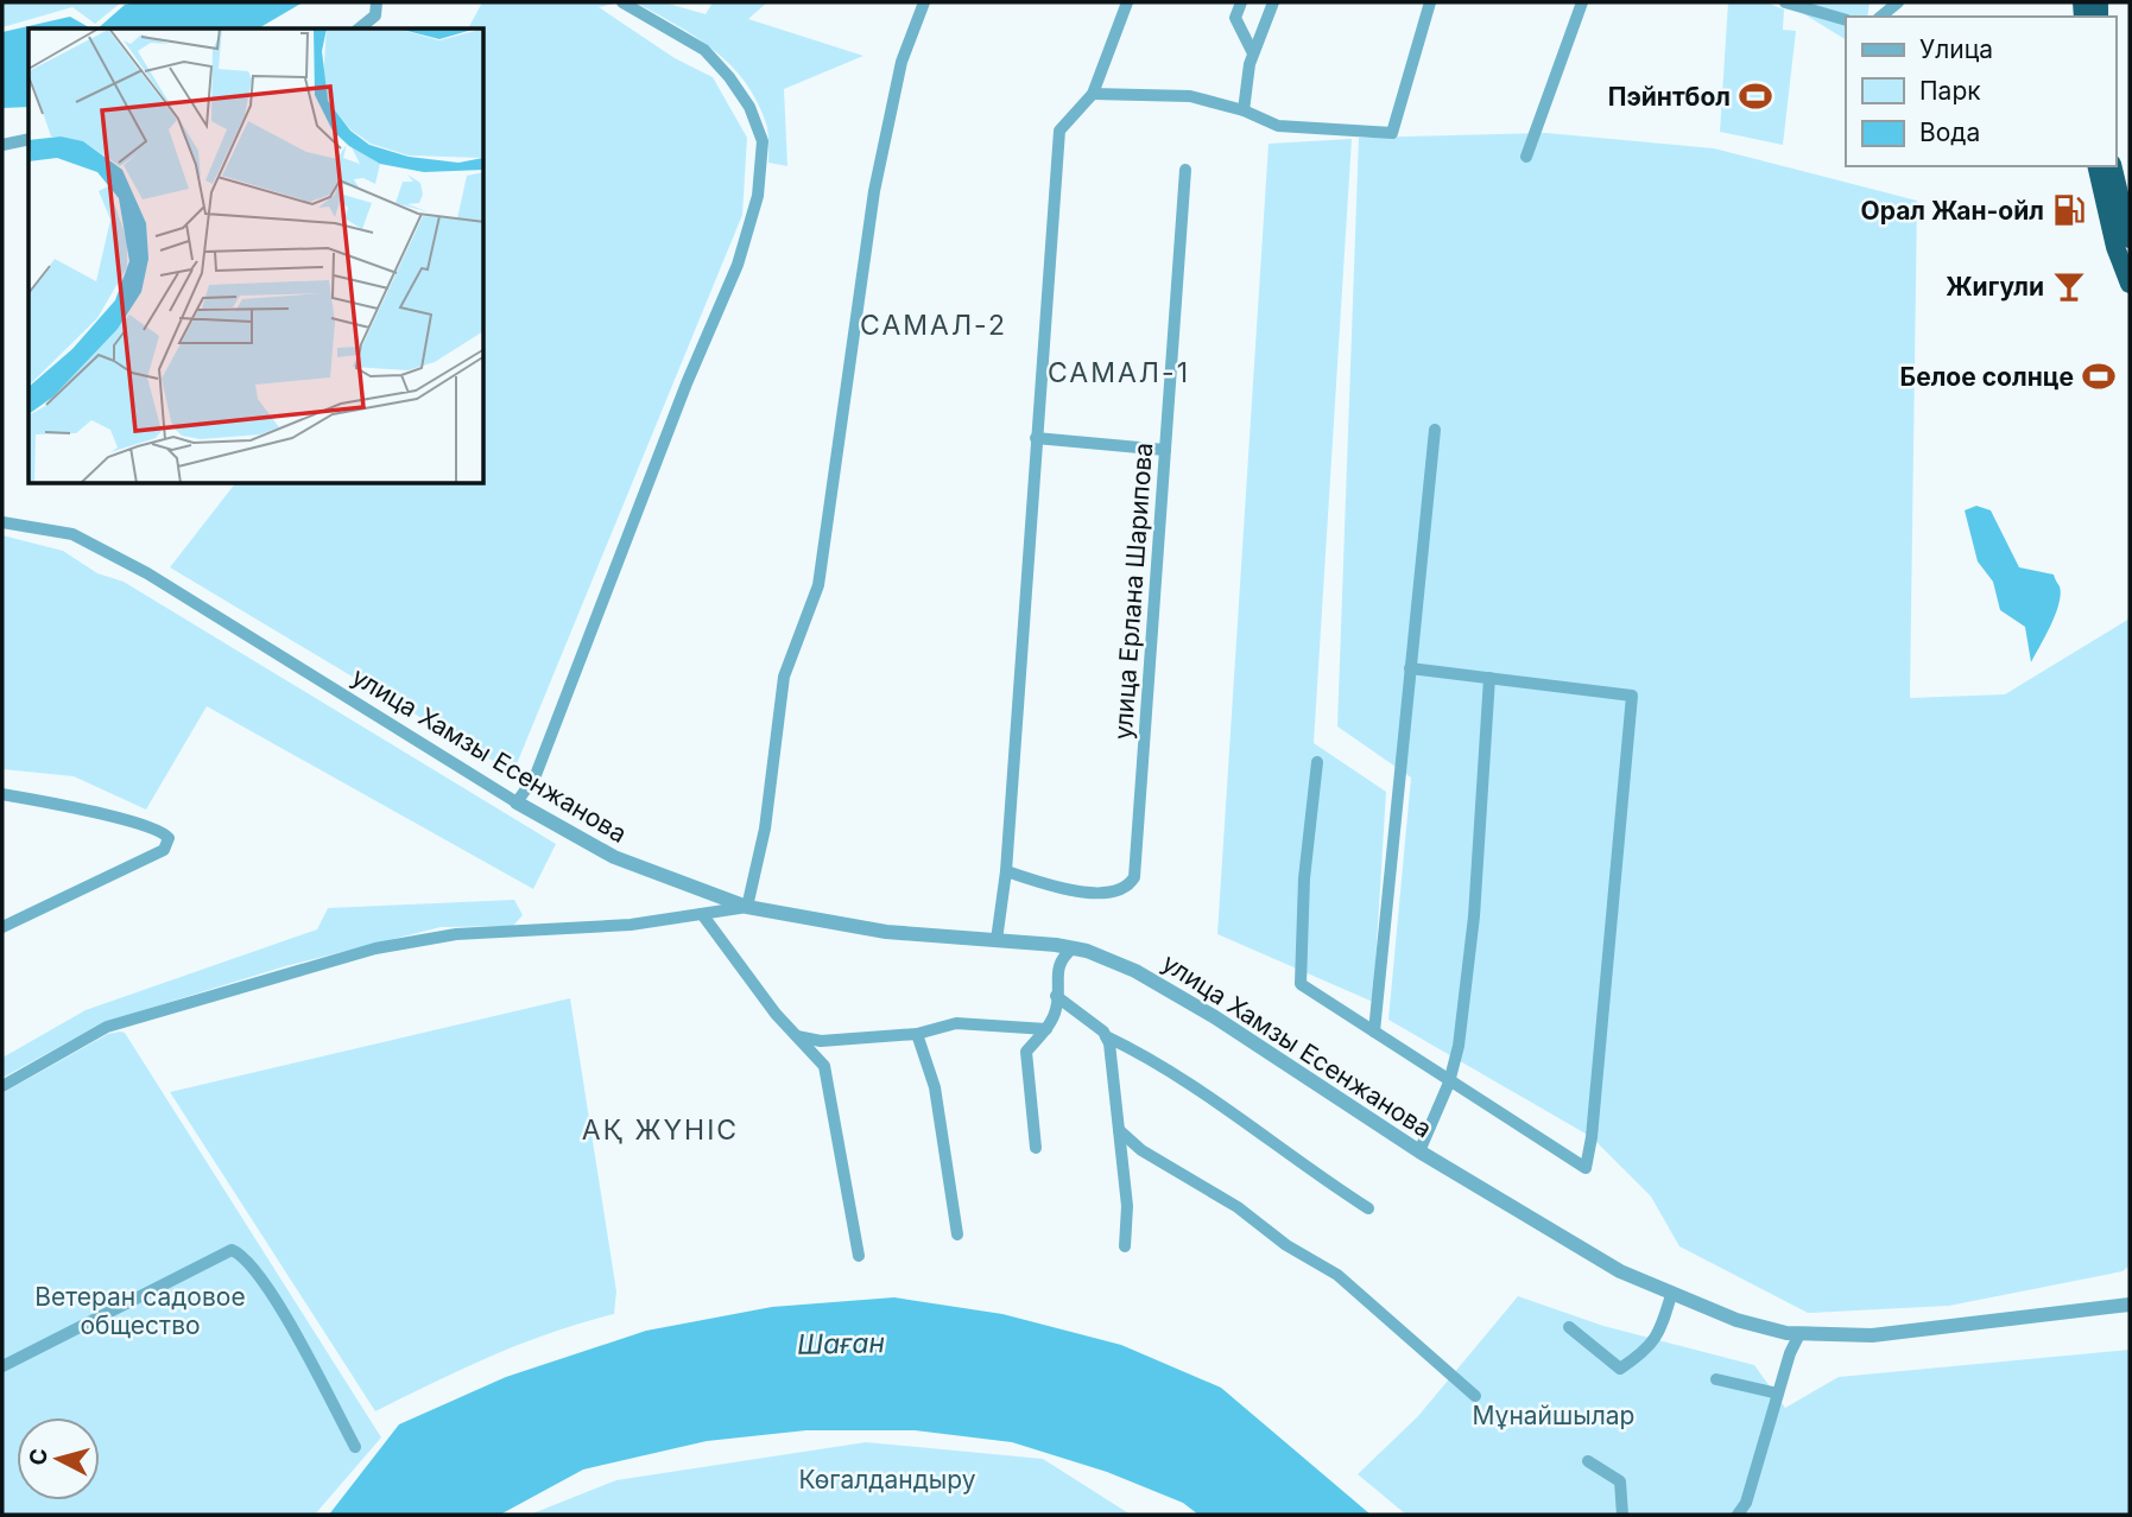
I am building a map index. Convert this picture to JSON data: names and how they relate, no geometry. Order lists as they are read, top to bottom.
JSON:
{
  "streets": {
    "street": ["улица Ерлана Шарипова", "улица Хамзы Есенжанова"]
  },
  "districts": ["САМАЛ-2", "САМАЛ-1", "АҚ ЖҮНІС"],
  "water": ["Шаған"],
  "parks": ["Ветеран садовое общество", "Мұнайшылар", "Көгалдандыру"],
  "places": {
    "sports": ["Пэйнтбол", "Белое солнце"],
    "fuel station": ["Орал Жан-ойл"],
    "bar": ["Жигули"]
  },
  "legend": ["Улица", "Парк", "Вода"],
  "north": "left"
}
